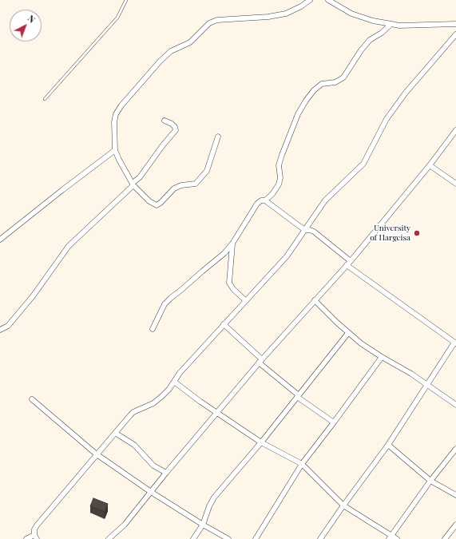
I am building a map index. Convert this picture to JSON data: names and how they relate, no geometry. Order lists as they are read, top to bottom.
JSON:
{
  "places": ["University of Hargeisa"],
  "north": "top right"
}
